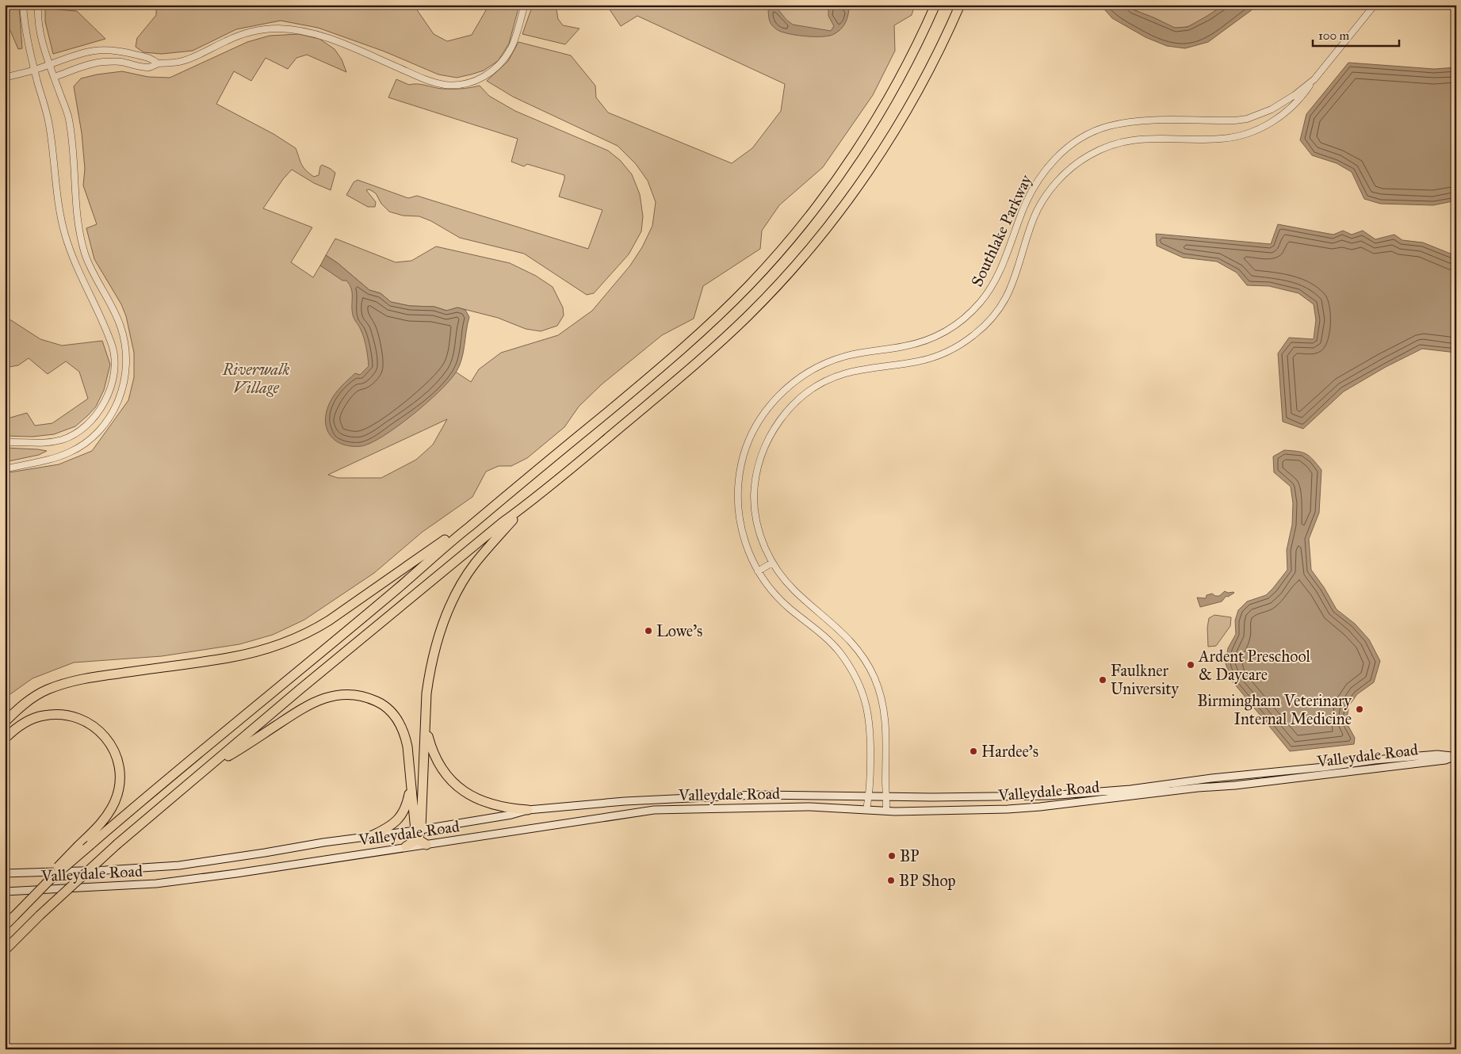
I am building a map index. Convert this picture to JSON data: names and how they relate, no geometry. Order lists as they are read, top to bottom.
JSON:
{
  "streets": {
    "main road": ["Valleydale Road"],
    "street": ["Southlake Parkway"]
  },
  "crossings": [
    ["Southlake Parkway", "Valleydale Road"]
  ],
  "parks": ["Riverwalk Village"],
  "places": [
    "Lowe's",
    "Ardent Preschool & Daycare",
    "Faulkner University",
    "Birmingham Veterinary Internal Medicine",
    "Hardee's",
    "BP",
    "BP Shop"
  ],
  "scale_bar": "100 m"
}
